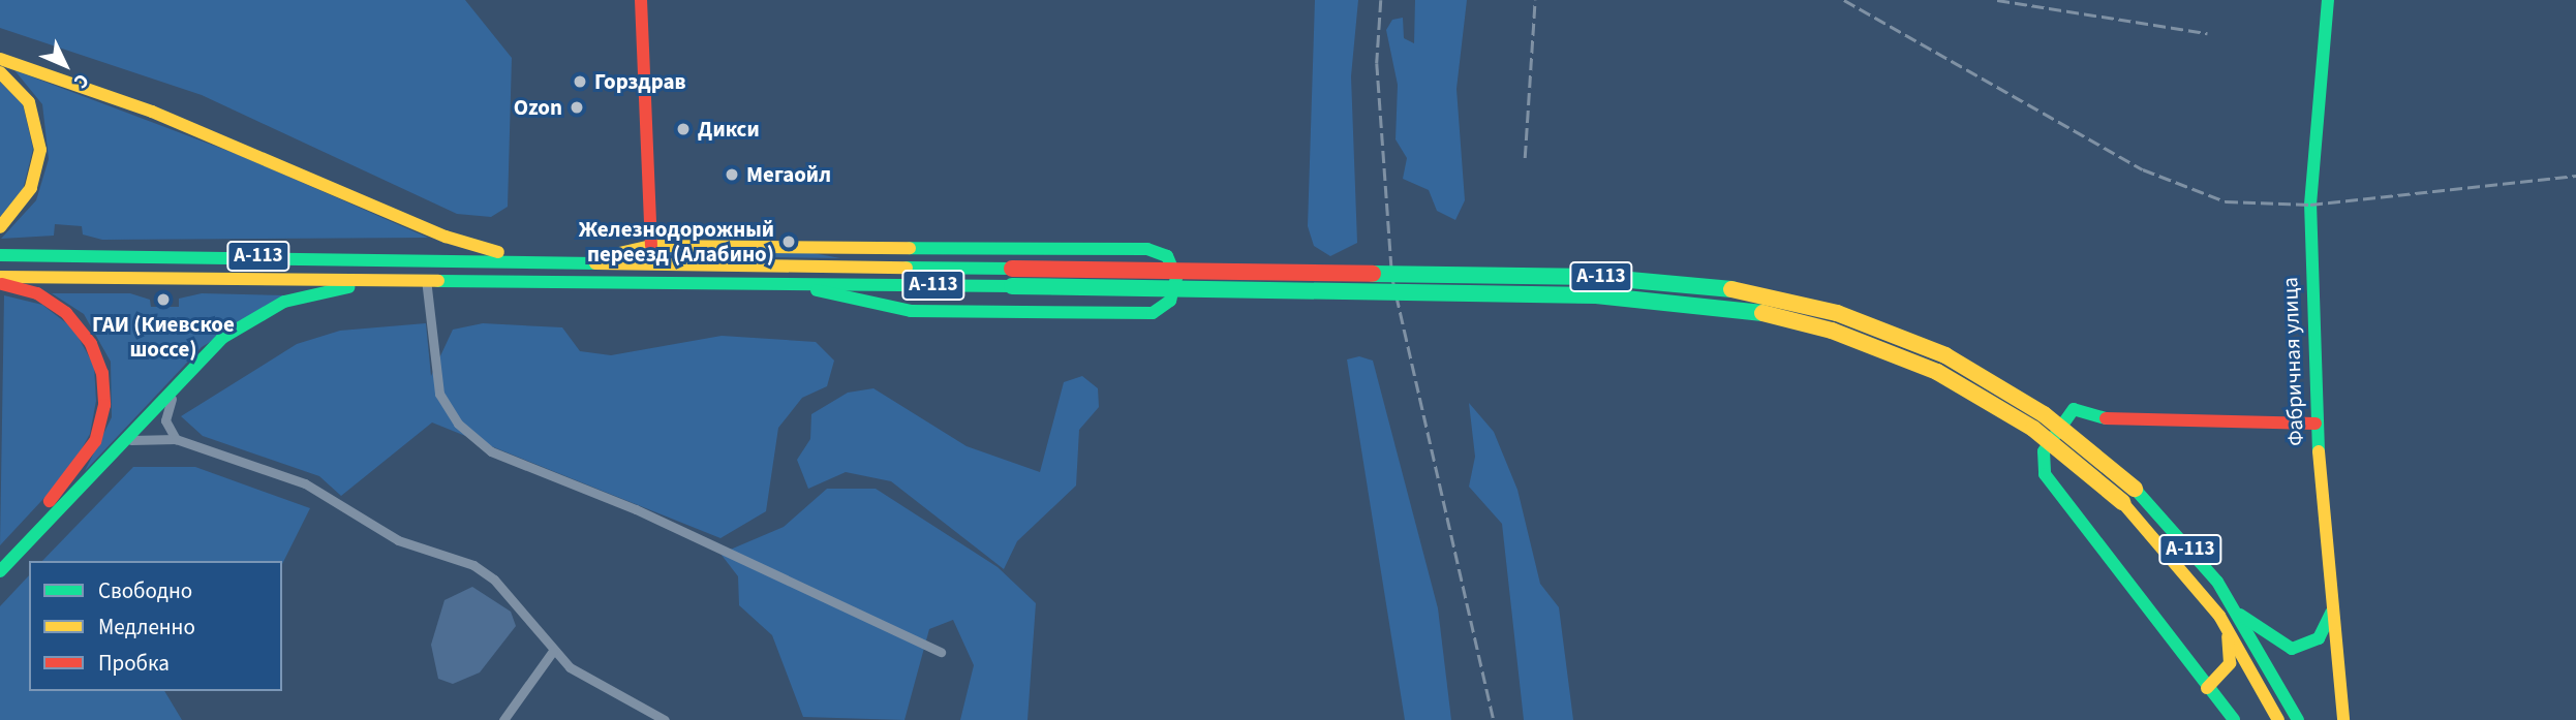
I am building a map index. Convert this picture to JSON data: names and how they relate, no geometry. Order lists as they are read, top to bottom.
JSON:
{
  "streets": {
    "main road": ["А-113", "Фабричная улица"]
  },
  "places": [
    "Горздрав",
    "Ozon",
    "Дикси",
    "Мегаойл",
    "Железнодорожный переезд (Алабино)",
    "ГАИ (Киевское шоссе)"
  ],
  "legend": ["Свободно", "Медленно", "Пробка"],
  "north": "bottom right"
}
